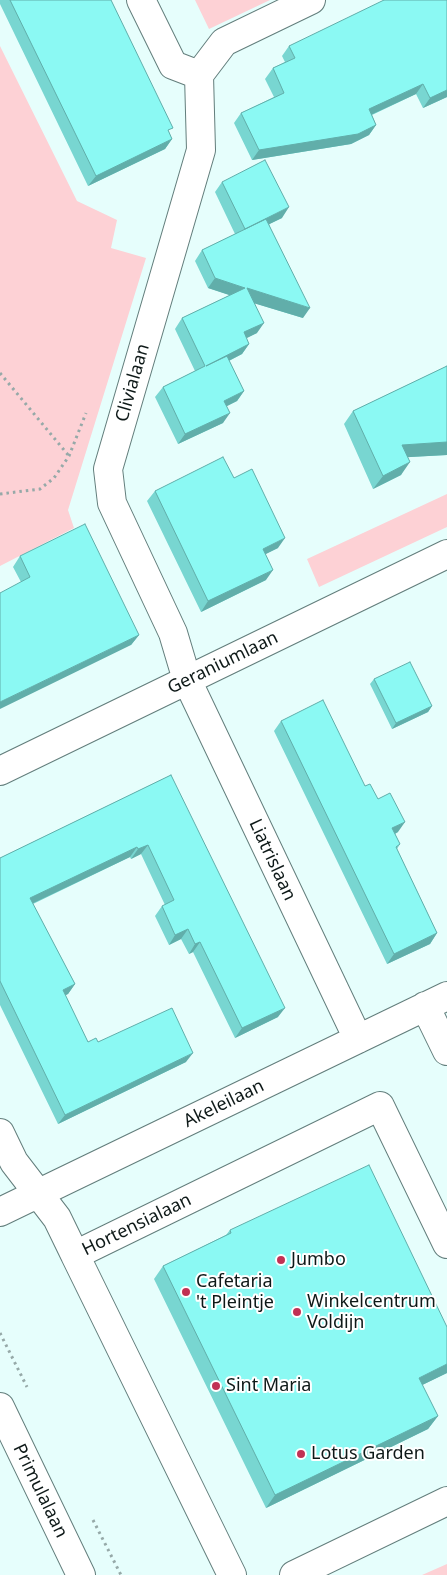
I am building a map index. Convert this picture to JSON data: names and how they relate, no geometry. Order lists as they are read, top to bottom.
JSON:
{
  "streets": {
    "street": [
      "Clivialaan",
      "Geraniumlaan",
      "Liatrislaan",
      "Akeleilaan",
      "Hortensialaan",
      "Primulalaan"
    ]
  },
  "crossings": [
    ["Clivialaan", "Geraniumlaan"],
    ["Clivialaan", "Liatrislaan"],
    ["Geraniumlaan", "Liatrislaan"],
    ["Liatrislaan", "Akeleilaan"]
  ],
  "places": [
    "Jumbo",
    "Cafetaria 't Pleintje",
    "Winkelcentrum Voldijn",
    "Sint Maria",
    "Lotus Garden"
  ]
}
